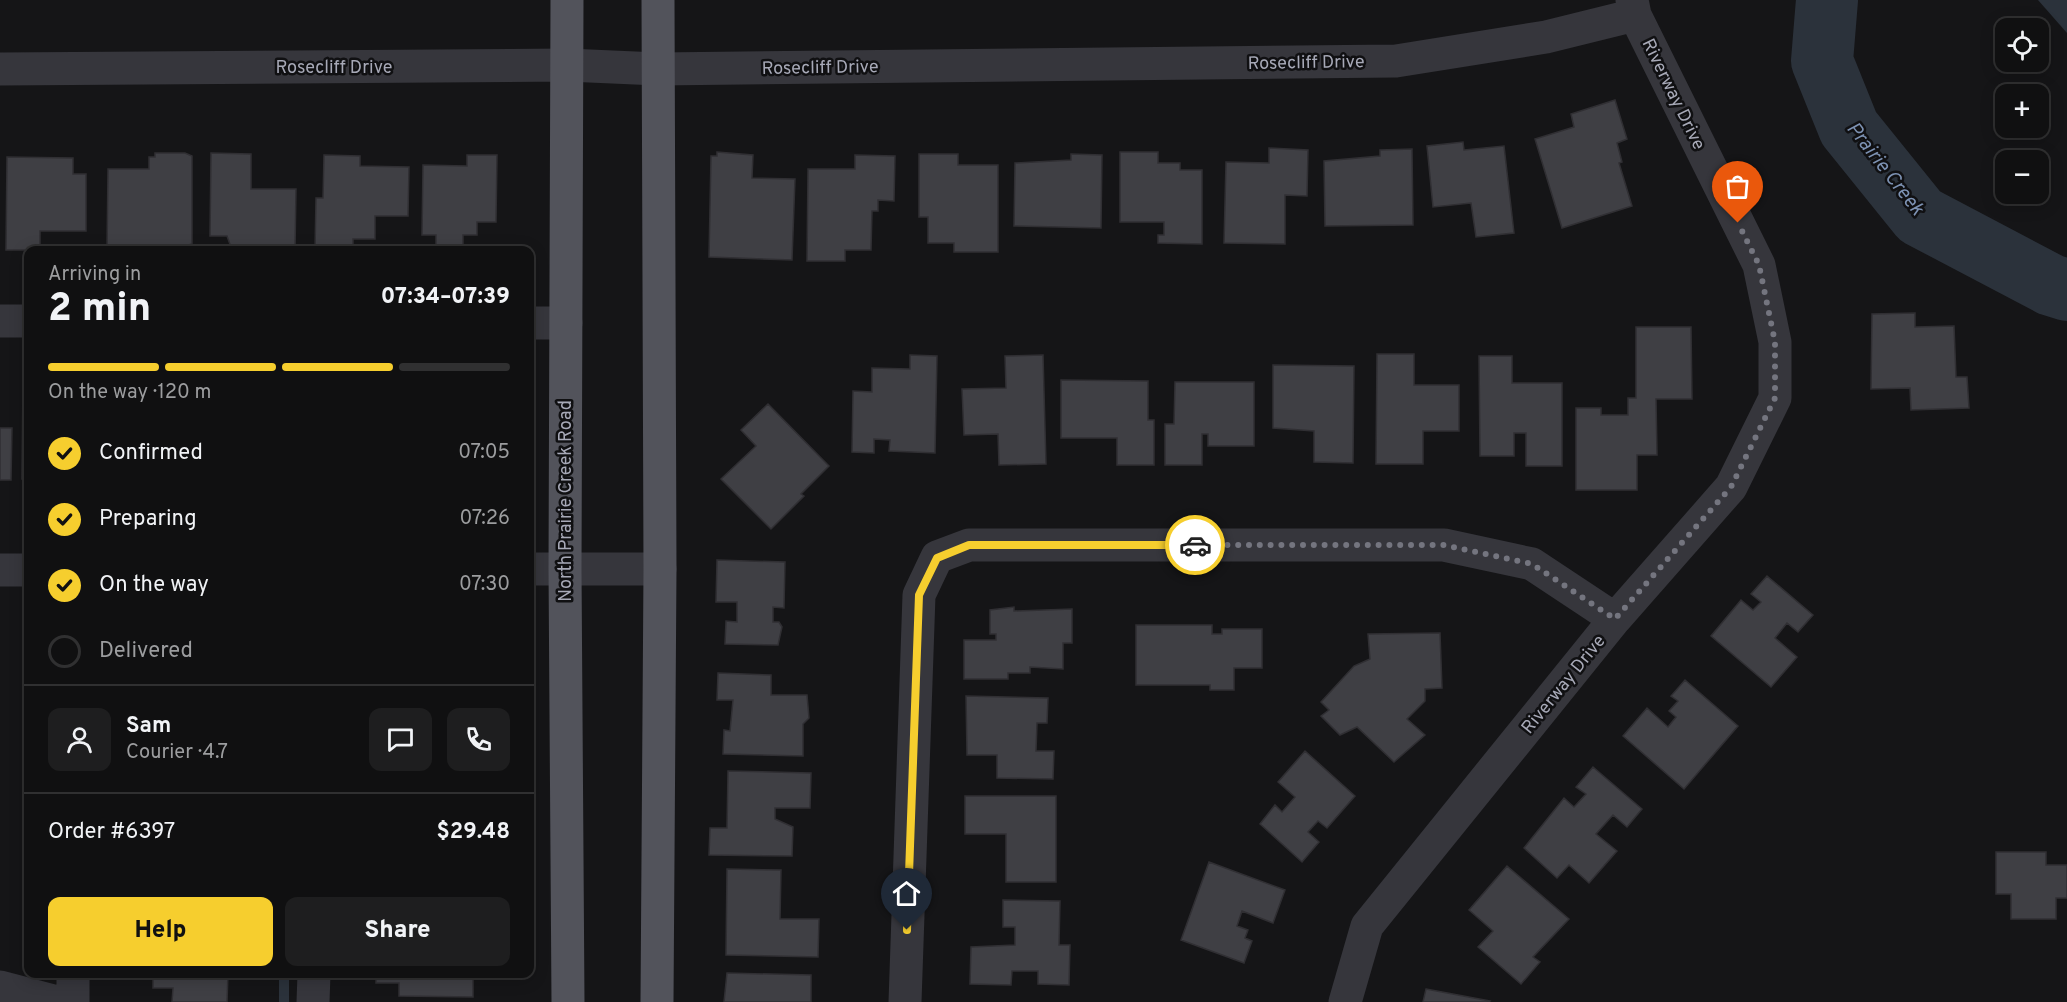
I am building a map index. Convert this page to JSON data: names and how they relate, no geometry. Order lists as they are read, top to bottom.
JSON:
{
  "streets": {
    "main road": ["North Prairie Creek Road"],
    "street": ["Rosecliff Drive", "Riverway Drive"]
  },
  "crossings": [
    ["Rosecliff Drive", "Riverway Drive"],
    ["Rosecliff Drive", "North Prairie Creek Road"]
  ],
  "water": ["Prairie Creek"],
  "page": {
    "map_buttons": ["+", "−"],
    "heading": ["2 min", "Arriving in", "07:34–07:39"],
    "panel": [
      "Sam",
      "Courier · 4.7",
      "Order #6397",
      "$29.48"
    ],
    "bar": "On the way · 120 m",
    "list": [
      ["Confirmed", "07:05"],
      ["Preparing", "07:26"],
      ["On the way", "07:30"],
      "Delivered"
    ],
    "buttons": ["Help", "Share"]
  }
}
